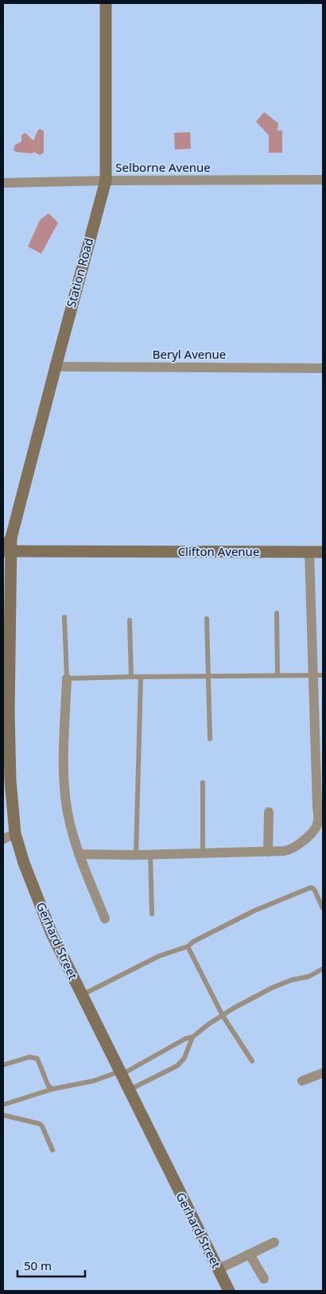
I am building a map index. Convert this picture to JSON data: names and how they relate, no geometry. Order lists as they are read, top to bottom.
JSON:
{
  "streets": {
    "street": [
      "Selborne Avenue",
      "Station Road",
      "Beryl Avenue",
      "Clifton Avenue",
      "Gerhard Street"
    ]
  },
  "crossings": [
    ["Selborne Avenue", "Station Road"],
    ["Station Road", "Beryl Avenue"],
    ["Station Road", "Clifton Avenue"],
    ["Station Road", "Gerhard Street"],
    ["Clifton Avenue", "Gerhard Street"]
  ],
  "scale_bar": "50 m"
}
